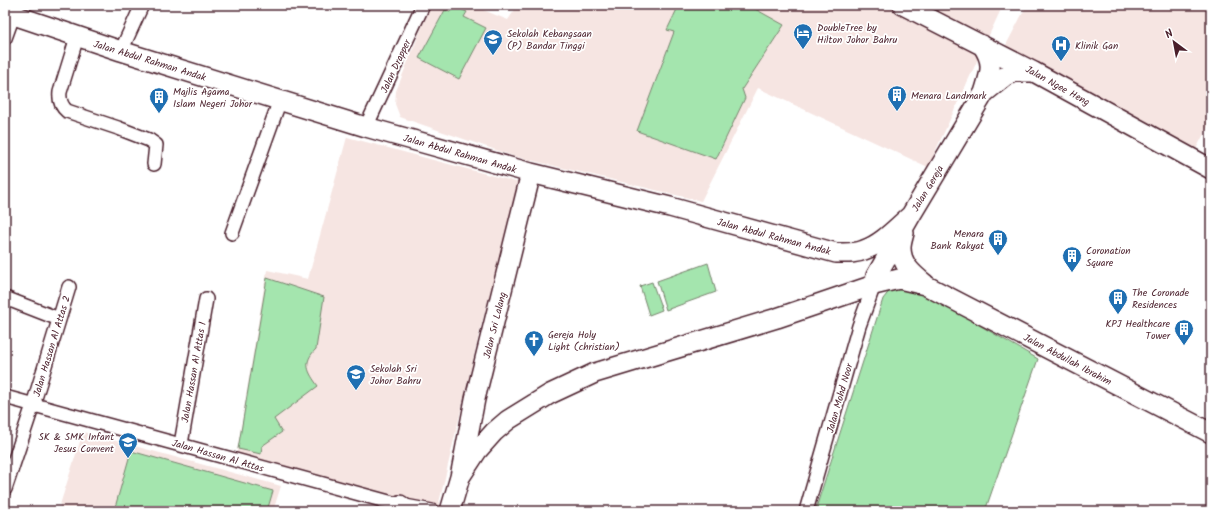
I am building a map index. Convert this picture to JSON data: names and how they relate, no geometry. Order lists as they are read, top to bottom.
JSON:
{
  "streets": {
    "street": [
      "Jalan Abdul Rahman Andak",
      "Jalan Drapper",
      "Jalan Ngee Heng",
      "Jalan Gereja",
      "Jalan Sri Lalang",
      "Jalan Hassan Al Attas 2",
      "Jalan Abdullah Ibrahim",
      "Jalan Hassan Al Attas 1",
      "Jalan Mohd Noor",
      "Jalan Hassan Al Attas"
    ]
  },
  "crossings": [
    ["Jalan Abdul Rahman Andak", "Jalan Drapper"],
    ["Jalan Abdul Rahman Andak", "Jalan Gereja"],
    ["Jalan Abdul Rahman Andak", "Jalan Sri Lalang"],
    ["Jalan Abdul Rahman Andak", "Jalan Abdullah Ibrahim"],
    ["Jalan Ngee Heng", "Jalan Gereja"],
    ["Jalan Gereja", "Jalan Abdullah Ibrahim"],
    ["Jalan Gereja", "Jalan Mohd Noor"],
    ["Jalan Hassan Al Attas 2", "Jalan Hassan Al Attas"],
    ["Jalan Abdullah Ibrahim", "Jalan Mohd Noor"],
    ["Jalan Hassan Al Attas 1", "Jalan Hassan Al Attas"]
  ],
  "places": {
    "hotel": ["DoubleTree by Hilton Johor Bahru"],
    "school or university": ["Sekolah Kebangsaan (P) Bandar Tinggi", "Sekolah Sri Johor Bahru", "SK & SMK Infant Jesus Convent"],
    "hospital": ["Klinik Gan"],
    "building": [
      "Menara Landmark",
      "Majlis Agama Islam Negeri Johor",
      "Menara Bank Rakyat",
      "Coronation Square",
      "The Coronade Residences",
      "KPJ Healthcare Tower"
    ],
    "church": ["Gereja Holy Light (christian)"]
  },
  "north": "top left"
}
